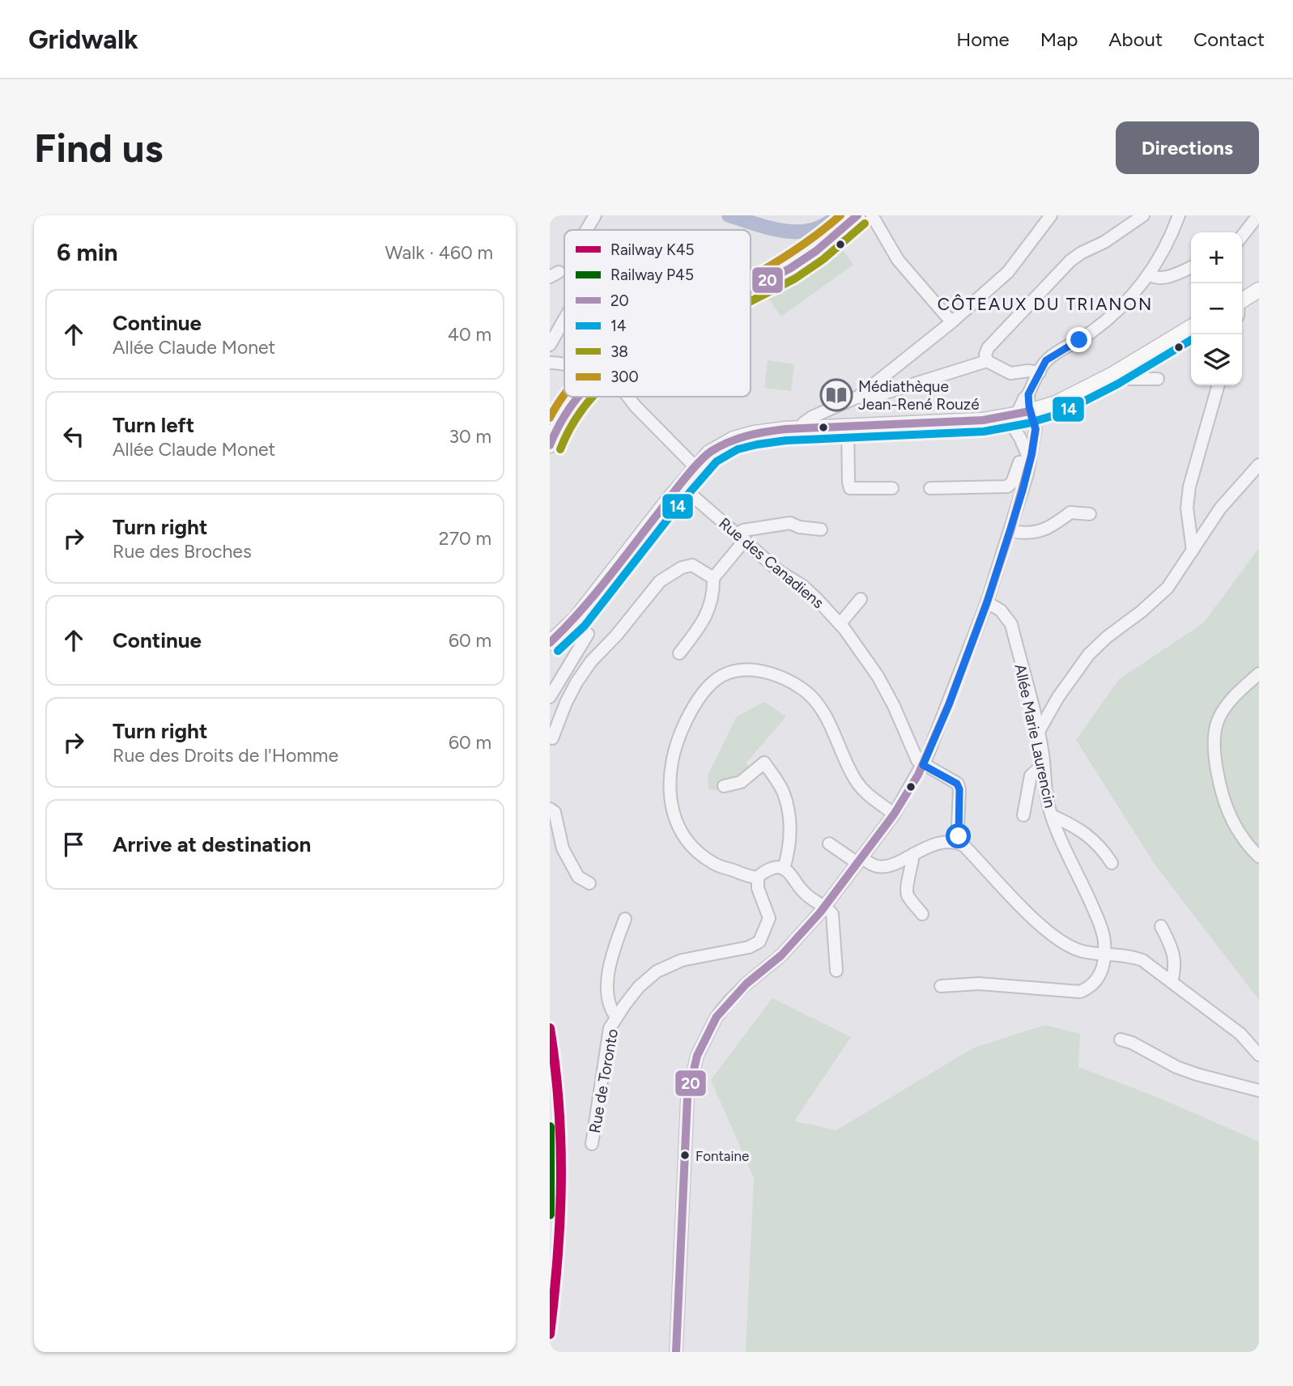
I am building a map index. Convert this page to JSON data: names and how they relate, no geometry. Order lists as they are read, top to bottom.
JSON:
{
  "streets": {
    "street": ["Rue des Canadiens", "Allée Marie Laurencin", "Rue de Toronto"]
  },
  "districts": ["CÔTEAUX DU TRIANON"],
  "places": {
    "library": ["Médiathèque Jean-René Rouzé"],
    "other": ["Fontaine"]
  },
  "lines": [
    "transit line 20",
    "transit line 300",
    "transit line 38",
    "transit line 14",
    "rail line K45",
    "rail line P45"
  ],
  "legend": [
    "Railway K45",
    "Railway P45",
    "20",
    "14",
    "38",
    "300"
  ],
  "page": {
    "header": "Gridwalk",
    "nav": [
      "Home",
      "Map",
      "About",
      "Contact"
    ],
    "buttons": "Directions",
    "title": "Find us",
    "heading": ["6 min", "Walk · 460 m"],
    "map_buttons": ["+", "−"],
    "list": [
      ["Continue", "Allée Claude Monet", "40 m"],
      ["Turn left", "Allée Claude Monet", "30 m"],
      ["Turn right", "Rue des Broches", "270 m"],
      ["Continue", "60 m"],
      ["Turn right", "Rue des Droits de l'Homme", "60 m"],
      "Arrive at destination"
    ]
  }
}
